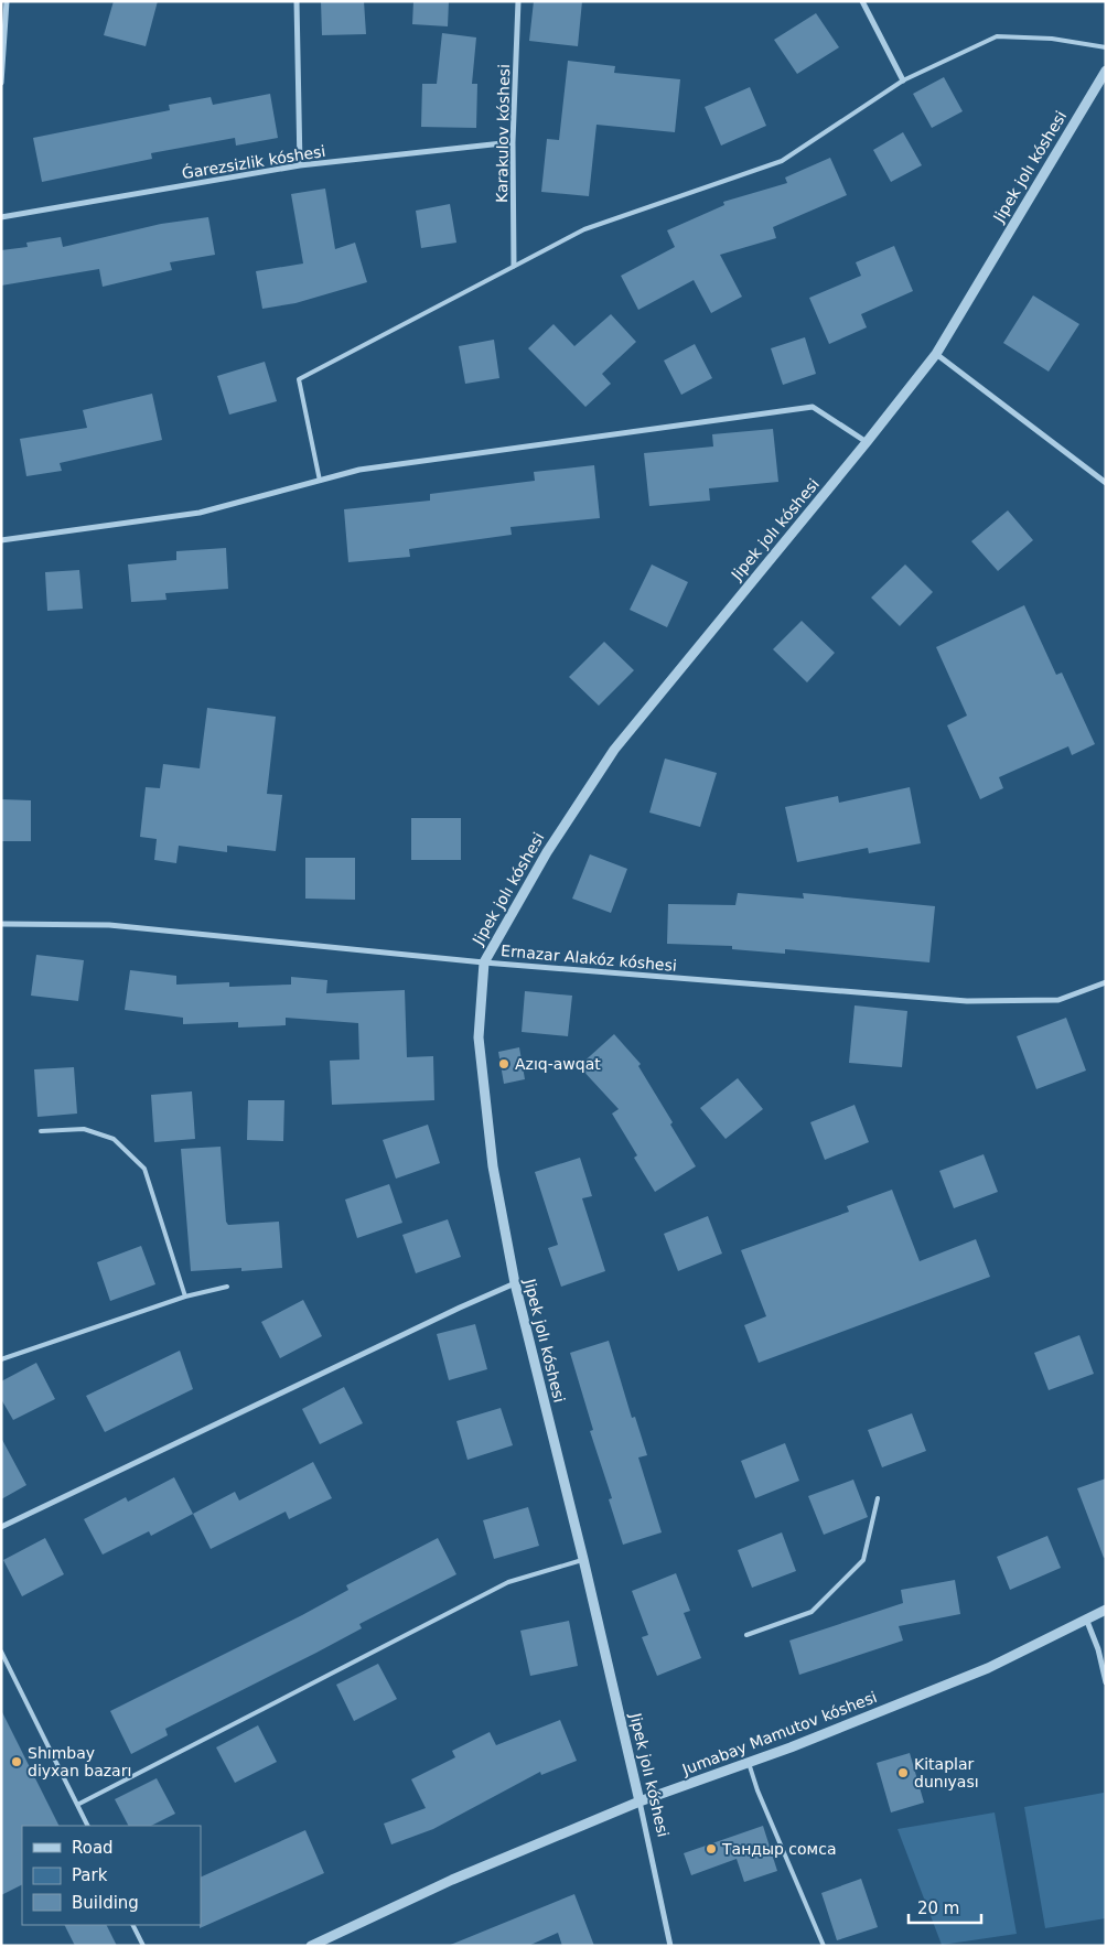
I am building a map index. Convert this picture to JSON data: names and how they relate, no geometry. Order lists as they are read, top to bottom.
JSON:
{
  "streets": {
    "street": [
      "Karakulov kóshesi",
      "Ǵarezsizlik kóshesi",
      "Jipek jolı kóshesi",
      "Ernazar Alakóz kóshesi",
      "Jumabay Mamutov kóshesi"
    ]
  },
  "crossings": [
    ["Karakulov kóshesi", "Ǵarezsizlik kóshesi"],
    ["Jipek jolı kóshesi", "Ernazar Alakóz kóshesi"],
    ["Jipek jolı kóshesi", "Jumabay Mamutov kóshesi"]
  ],
  "places": [
    "Azıq-awqat",
    "Shımbay diyxan bazarı",
    "Kitaplar dunıyası",
    "Тандыр сомса"
  ],
  "legend": ["Road", "Park", "Building"],
  "scale_bar": "20 m"
}
